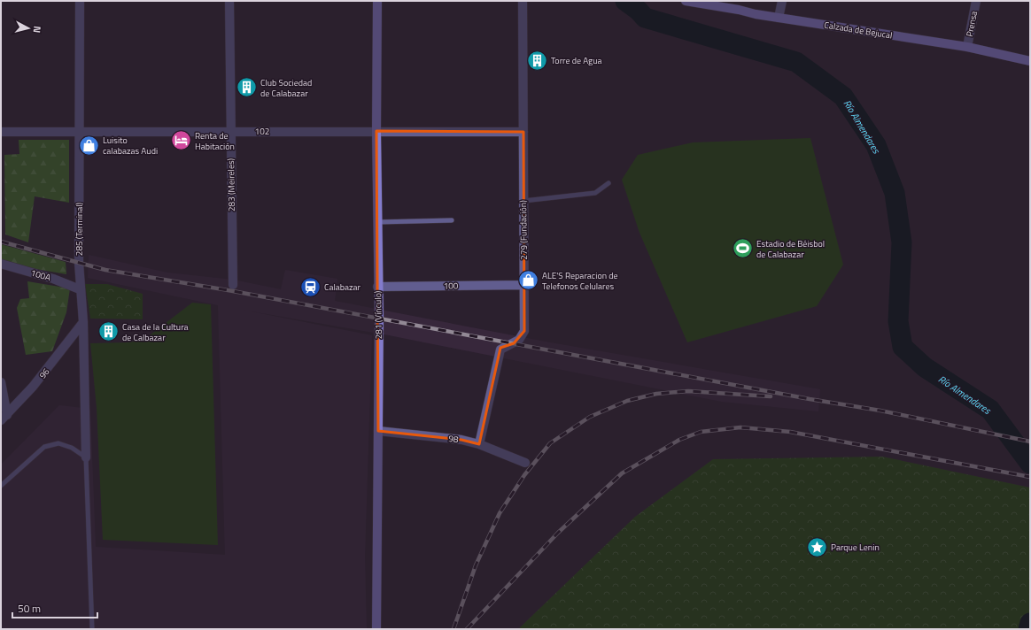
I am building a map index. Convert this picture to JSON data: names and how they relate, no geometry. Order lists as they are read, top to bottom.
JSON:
{
  "streets": {
    "main road": ["Calzada de Bejucal", "281 (Vínculo)"],
    "street": [
      "Prensa",
      "102",
      "283 (Meireles)",
      "285 (Terminal)",
      "279 (Fundación)",
      "100A",
      "100",
      "96",
      "98"
    ]
  },
  "crossings": [
    ["Prensa", "Calzada de Bejucal"],
    ["102", "283 (Meireles)"],
    ["102", "285 (Terminal)"],
    ["102", "279 (Fundación)"],
    ["102", "281 (Vínculo)"],
    ["285 (Terminal)", "100A"],
    ["285 (Terminal)", "96"],
    ["279 (Fundación)", "100"],
    ["279 (Fundación)", "98"],
    ["100", "281 (Vínculo)"],
    ["281 (Vínculo)", "98"]
  ],
  "water": ["Río Almendares"],
  "places": {
    "building": ["Torre de Agua", "Club Sociedad de Calabazar", "Casa de la Cultura de Calbazar"],
    "hotel": ["Renta de Habitación"],
    "shop": ["Luisito calabazas Audi", "ALE'S Reparacion de Telefonos Celulares"],
    "sports": ["Estadio de Béisbol de Calabazar"],
    "station": ["Calabazar"],
    "place": ["Parque Lenin"]
  },
  "scale_bar": "50 m",
  "north": "right"
}
